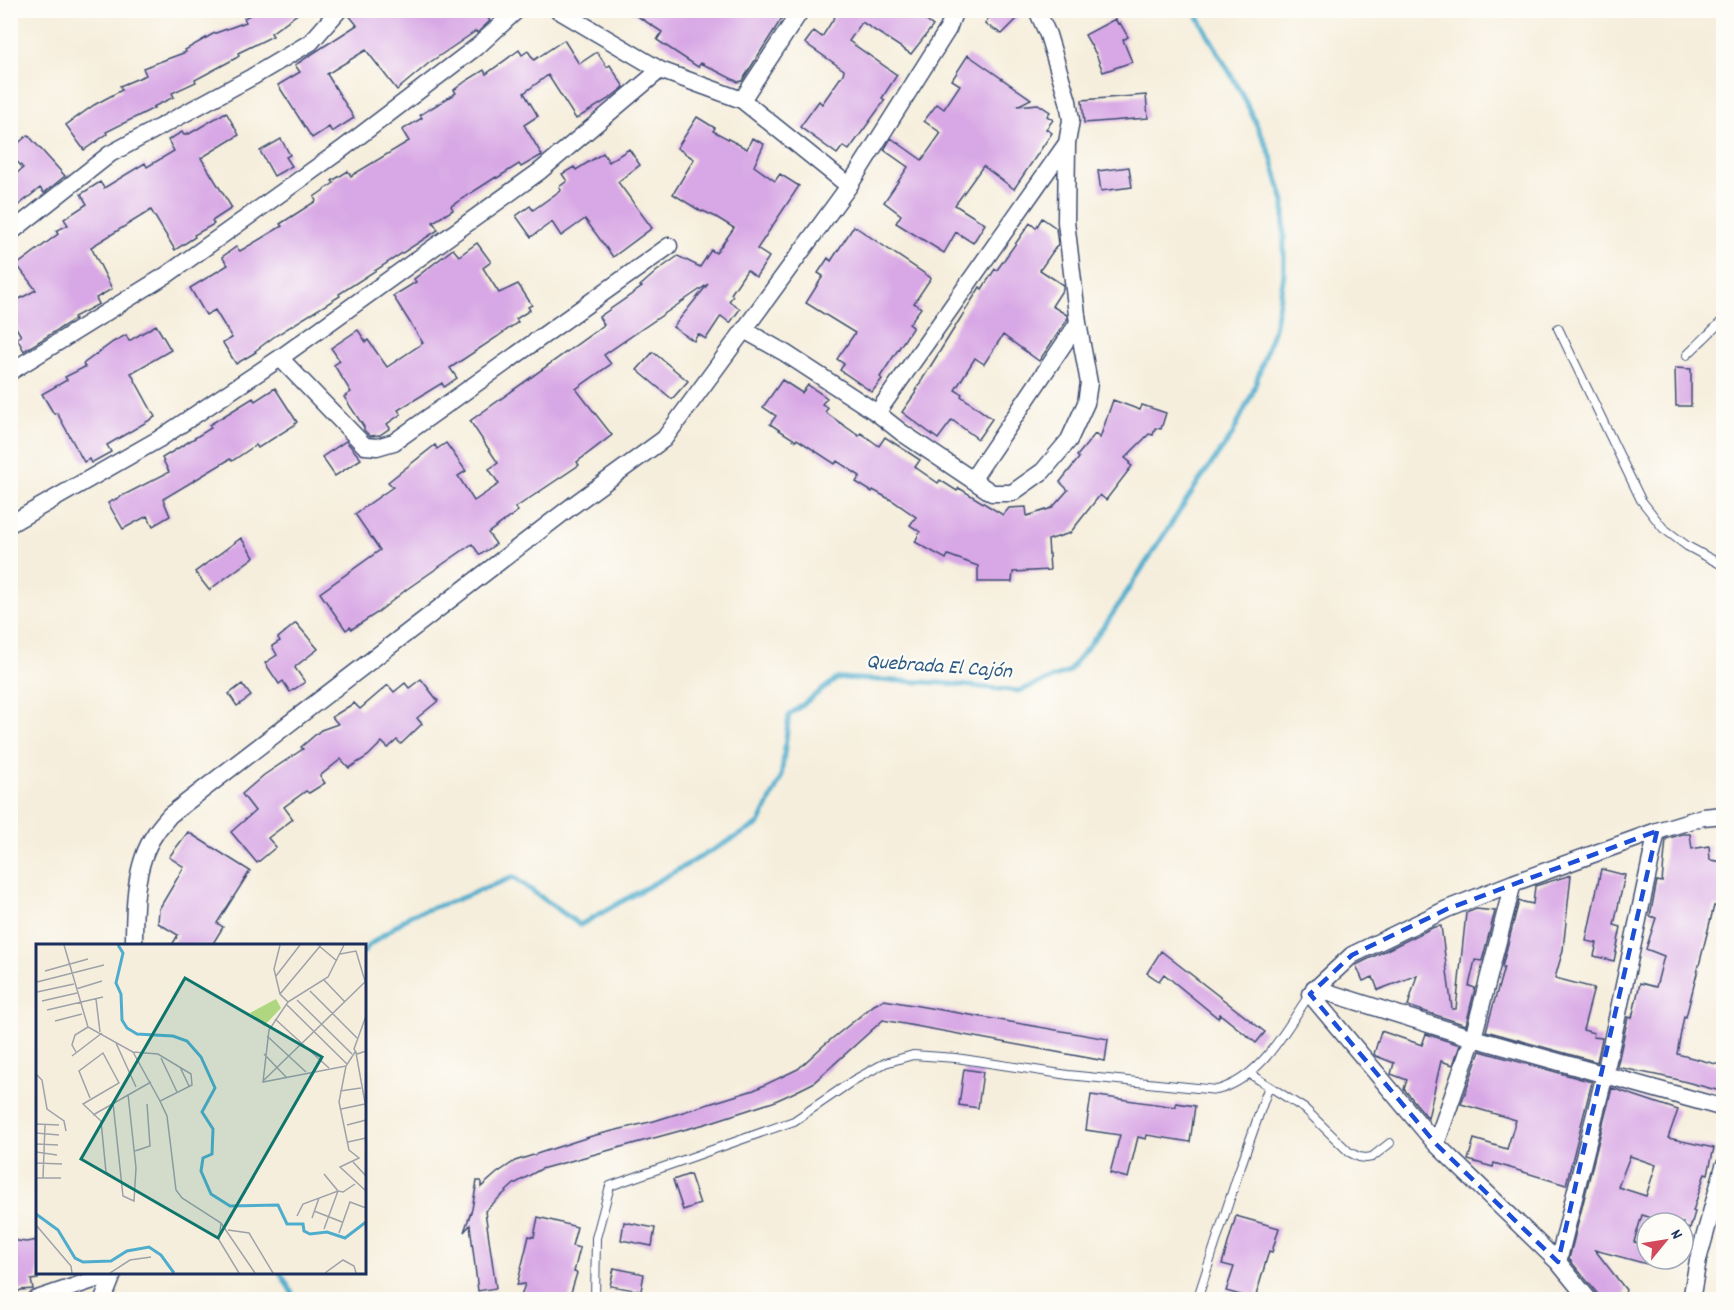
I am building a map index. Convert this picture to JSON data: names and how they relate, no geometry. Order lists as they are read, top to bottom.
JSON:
{
  "water": ["Quebrada El Cajón"],
  "north": "top right"
}
